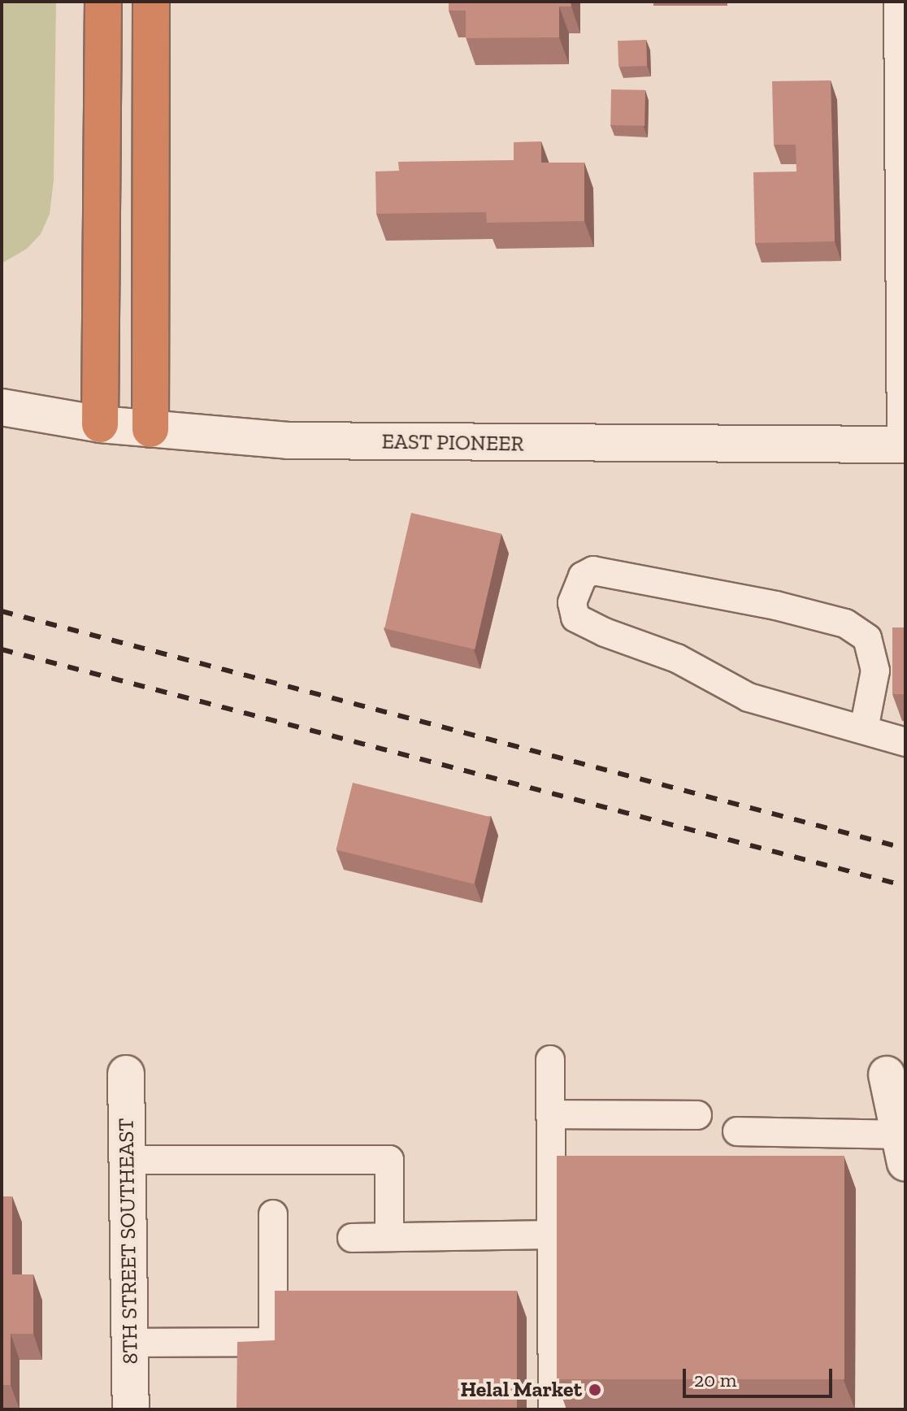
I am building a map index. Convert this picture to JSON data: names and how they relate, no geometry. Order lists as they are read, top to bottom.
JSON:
{
  "streets": {
    "main road": ["EAST PIONEER", "8TH STREET SOUTHEAST"]
  },
  "places": ["Helal Market"],
  "scale_bar": "20 m"
}
